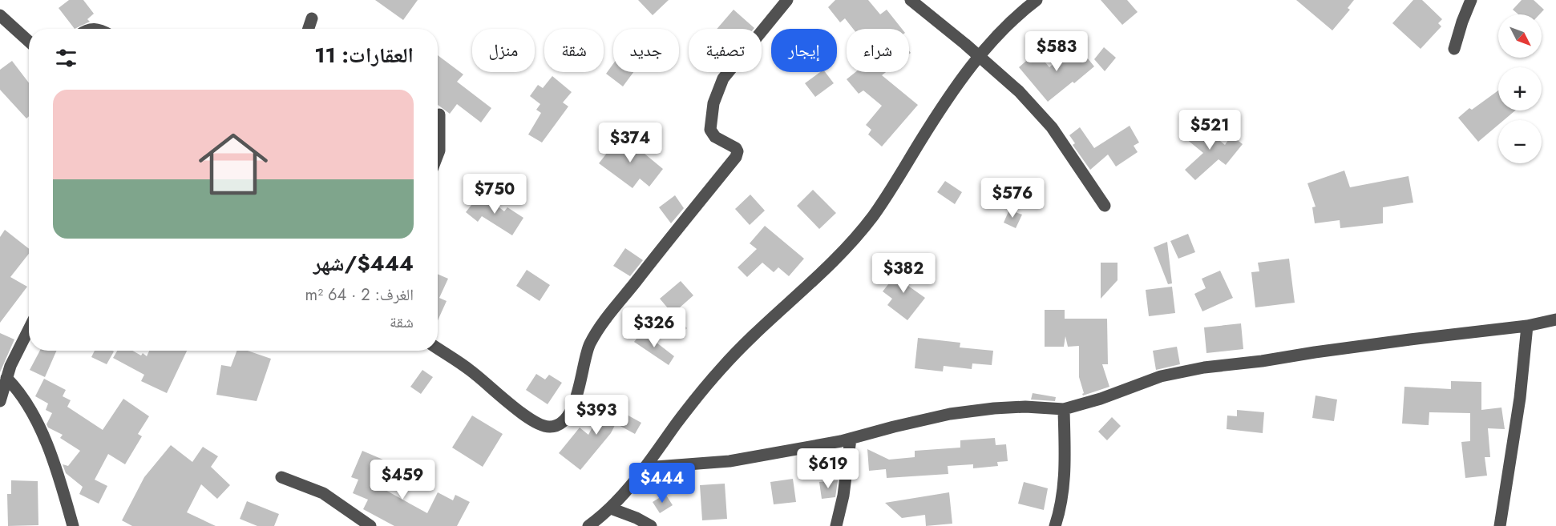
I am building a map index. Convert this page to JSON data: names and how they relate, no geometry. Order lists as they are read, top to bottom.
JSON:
{
  "north": "bottom right",
  "page": {
    "map_buttons": ["+", "−"],
    "chip": [
      "شراء",
      "إيجار",
      "تصفية",
      "جديد",
      "شقة",
      "منزل"
    ],
    "heading": "العقارات: 11",
    "price": [
      "$583",
      "$521",
      "$374",
      "$750",
      "$576",
      "$382",
      "$326",
      "$393",
      "$619",
      "$459",
      "$444"
    ],
    "list": [
      {
        "name": "$444/شهر",
        "note": "الغرف: 2 · 64 m² · شقة"
      }
    ]
  }
}
